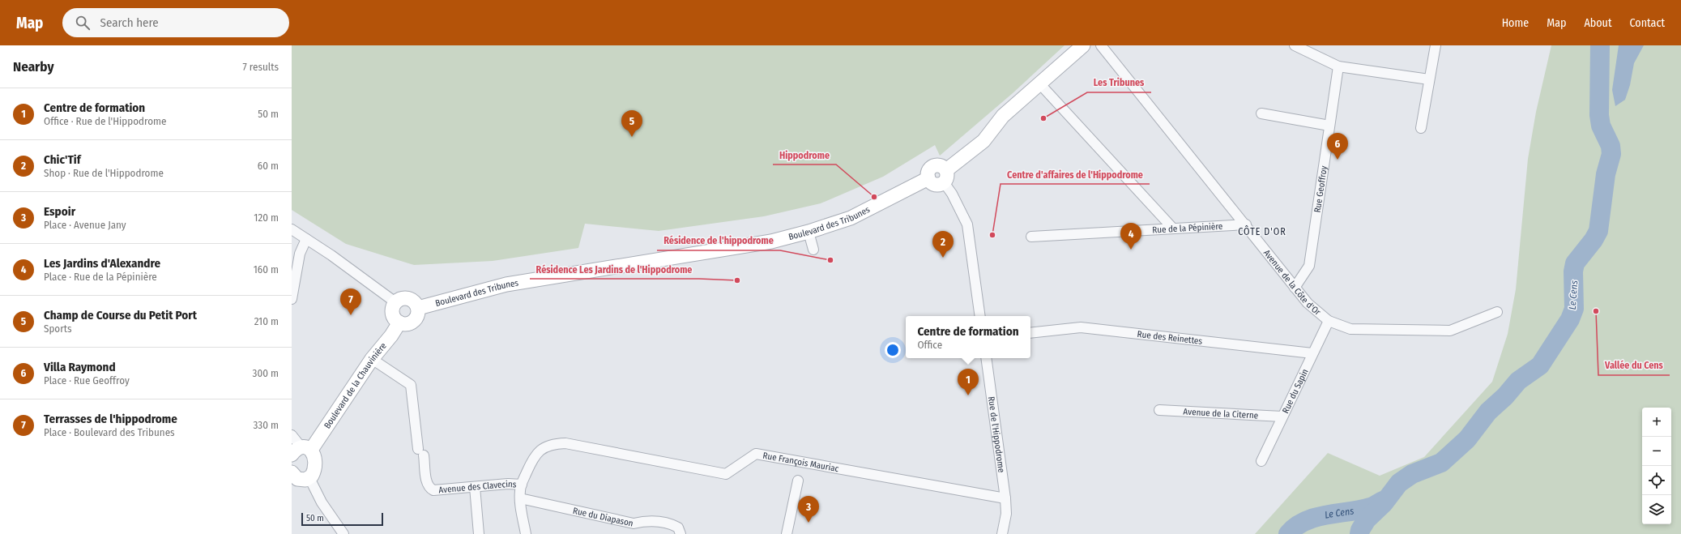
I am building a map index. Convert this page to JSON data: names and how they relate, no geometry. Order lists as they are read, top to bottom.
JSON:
{
  "streets": {
    "street": [
      "Rue Geoffroy",
      "Boulevard des Tribunes",
      "Rue de la Pépinière",
      "Avenue de la Côte d'Or",
      "Rue des Reinettes",
      "Boulevard de la Chauvinière",
      "Rue du Sapin",
      "Avenue de la Citerne",
      "Rue de l'Hippodrome",
      "Rue François Mauriac",
      "Avenue des Clavecins",
      "Rue du Diapason"
    ]
  },
  "crossings": [
    ["Rue Geoffroy", "Avenue de la Côte d'Or"],
    ["Boulevard des Tribunes", "Boulevard de la Chauvinière"],
    ["Rue de la Pépinière", "Avenue de la Côte d'Or"],
    ["Avenue de la Côte d'Or", "Rue du Sapin"],
    ["Rue des Reinettes", "Rue du Sapin"],
    ["Boulevard de la Chauvinière", "Avenue des Clavecins"],
    ["Rue du Sapin", "Avenue de la Citerne"],
    ["Rue de l'Hippodrome", "Rue François Mauriac"],
    ["Rue François Mauriac", "Avenue des Clavecins"],
    ["Rue François Mauriac", "Rue du Diapason"]
  ],
  "districts": ["CÔTE D'OR"],
  "water": ["Le Cens"],
  "places": [
    "Les Tribunes",
    "Hippodrome",
    "Centre d'affaires de l'Hippodrome",
    "Résidence de l'hippodrome",
    "Résidence Les Jardins de l'Hippodrome",
    "Vallée du Cens"
  ],
  "scale_bar": "50 m",
  "page": {
    "header": "Map",
    "search": "Search here",
    "nav": [
      "Home",
      "Map",
      "About",
      "Contact"
    ],
    "heading": ["Nearby", "7 results"],
    "list": [
      {
        "mark": "1",
        "name": "Centre de formation",
        "note": "Office · Rue de l'Hippodrome",
        "value": "50 m"
      },
      {
        "mark": "2",
        "name": "Chic'Tif",
        "note": "Shop · Rue de l'Hippodrome",
        "value": "60 m"
      },
      {
        "mark": "3",
        "name": "Espoir",
        "note": "Place · Avenue Jany",
        "value": "120 m"
      },
      {
        "mark": "4",
        "name": "Les Jardins d'Alexandre",
        "note": "Place · Rue de la Pépinière",
        "value": "160 m"
      },
      {
        "mark": "5",
        "name": "Champ de Course du Petit Port",
        "note": "Sports",
        "value": "210 m"
      },
      {
        "mark": "6",
        "name": "Villa Raymond",
        "note": "Place · Rue Geoffroy",
        "value": "300 m"
      },
      {
        "mark": "7",
        "name": "Terrasses de l'hippodrome",
        "note": "Place · Boulevard des Tribunes",
        "value": "330 m"
      }
    ],
    "pins": [
      "5",
      "6",
      "4",
      "2",
      "7",
      "1",
      "3"
    ],
    "popup": ["Centre de formation", "Office"],
    "map_buttons": ["+", "−"],
    "scale": "50 m"
  }
}
